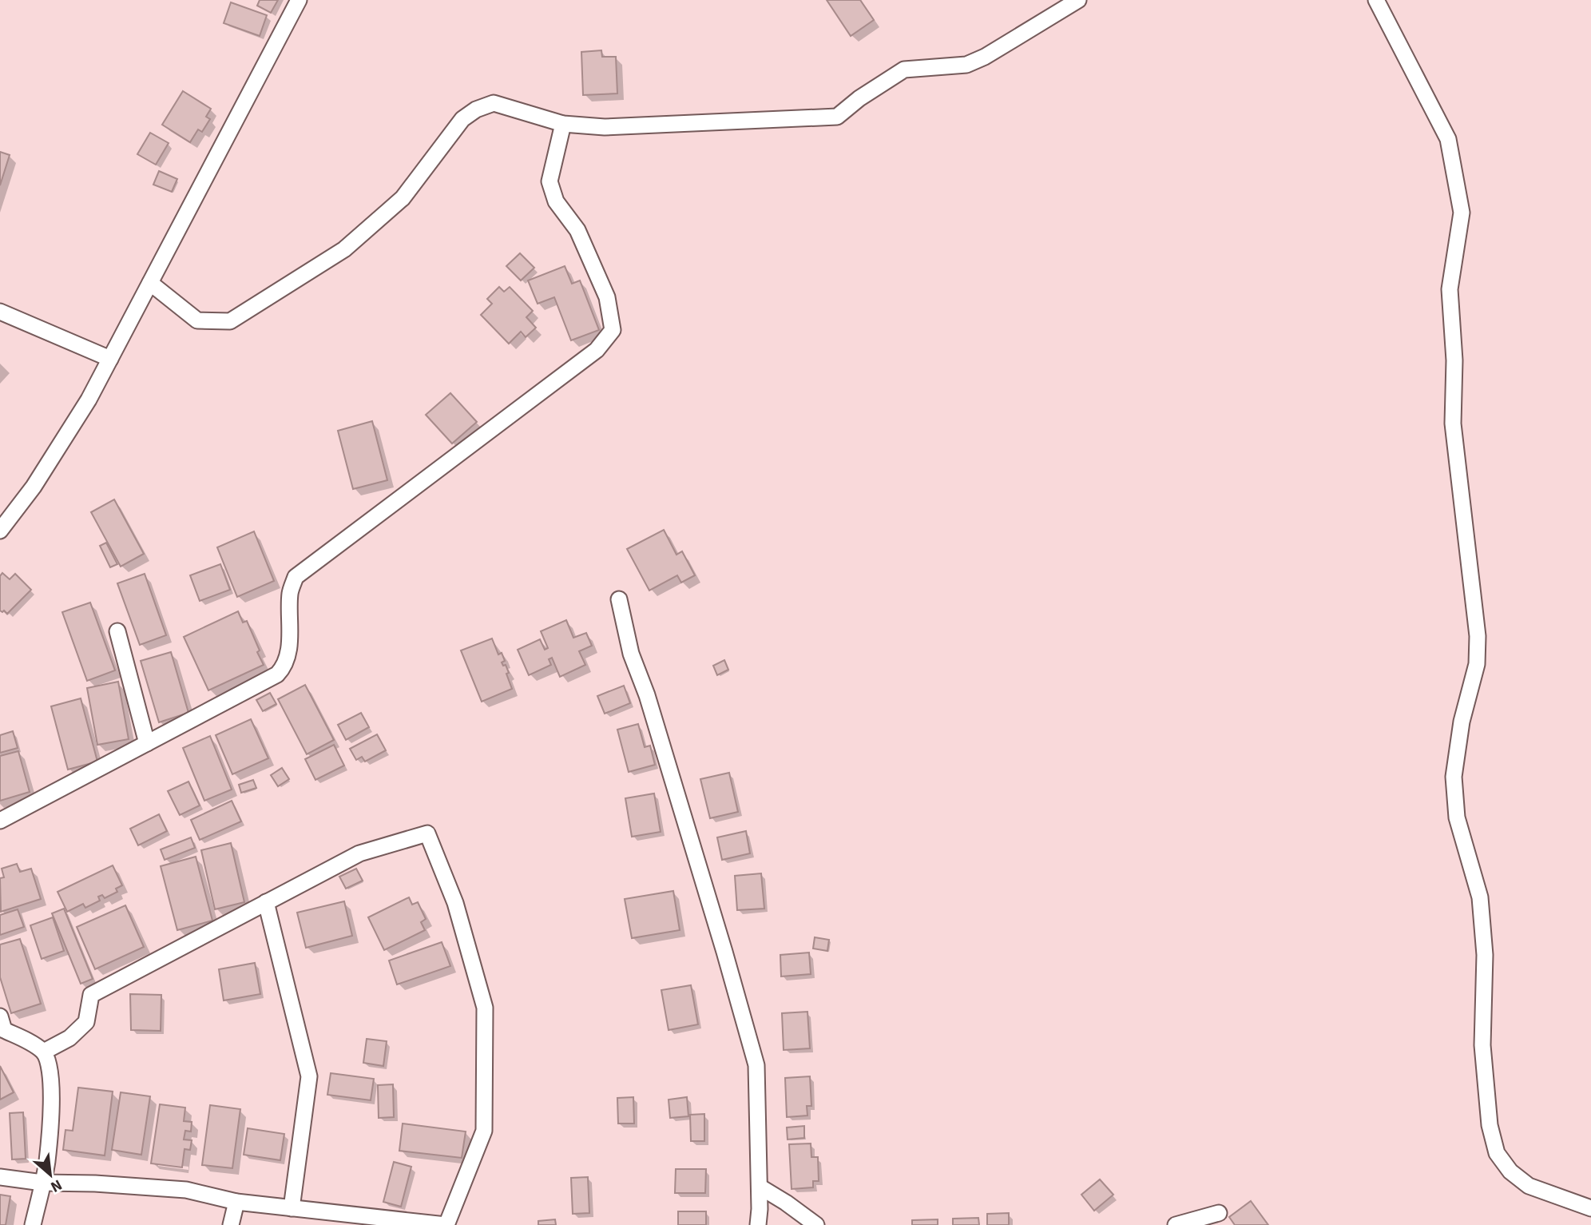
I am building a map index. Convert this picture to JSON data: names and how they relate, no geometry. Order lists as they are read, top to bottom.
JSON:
{
  "north": "bottom right"
}
